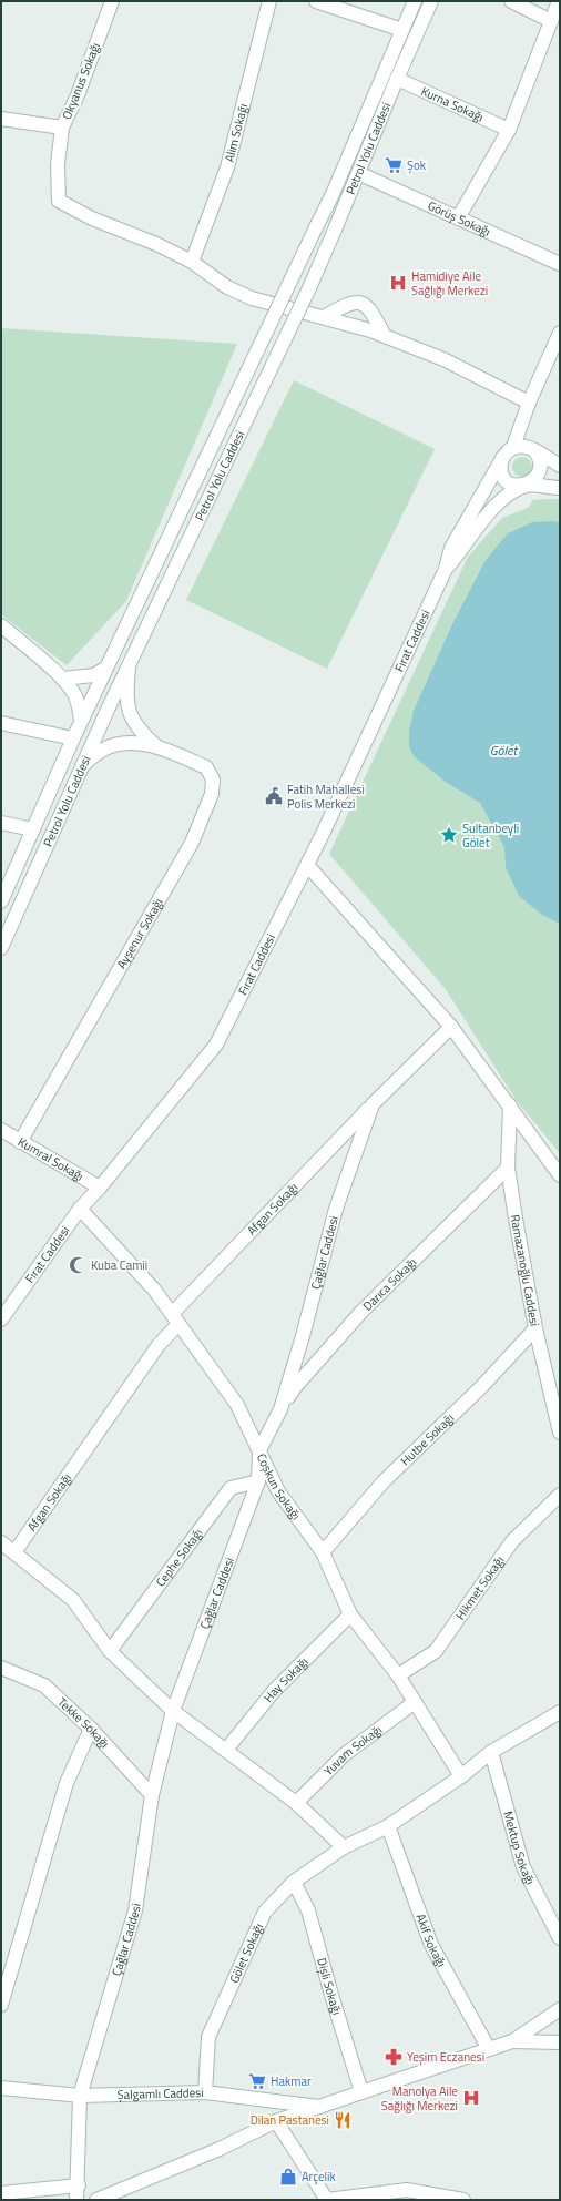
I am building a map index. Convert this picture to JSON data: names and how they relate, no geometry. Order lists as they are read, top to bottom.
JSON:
{
  "streets": {
    "street": [
      "Okyanus Sokağı",
      "Kurna Sokağı",
      "Alim Sokağı",
      "Petrol Yolu Caddesi",
      "Görüş Sokağı",
      "Fırat Caddesi",
      "Ayşenur Sokağı",
      "Kumral Sokağı",
      "Afgan Sokağı",
      "Çağlar Caddesi",
      "Ramazanoğlu Caddesi",
      "Darıca Sokağı",
      "Hutbe Sokağı",
      "Coşkun Sokağı",
      "Cephe Sokağı",
      "Hikmet Sokağı",
      "Hay Sokağı",
      "Tekke Sokağı",
      "Yuvam Sokağı",
      "Mektup Sokağı",
      "Akif Sokağı",
      "Gölet Sokağı",
      "Dişli Sokağı",
      "Şalgamlı Caddesi"
    ]
  },
  "crossings": [
    ["Kurna Sokağı", "Petrol Yolu Caddesi"],
    ["Petrol Yolu Caddesi", "Görüş Sokağı"],
    ["Fırat Caddesi", "Kumral Sokağı"],
    ["Fırat Caddesi", "Coşkun Sokağı"],
    ["Ayşenur Sokağı", "Kumral Sokağı"],
    ["Afgan Sokağı", "Çağlar Caddesi"],
    ["Afgan Sokağı", "Coşkun Sokağı"],
    ["Çağlar Caddesi", "Darıca Sokağı"],
    ["Çağlar Caddesi", "Coşkun Sokağı"],
    ["Çağlar Caddesi", "Cephe Sokağı"],
    ["Çağlar Caddesi", "Tekke Sokağı"],
    ["Çağlar Caddesi", "Şalgamlı Caddesi"],
    ["Ramazanoğlu Caddesi", "Darıca Sokağı"],
    ["Ramazanoğlu Caddesi", "Hutbe Sokağı"],
    ["Hutbe Sokağı", "Coşkun Sokağı"],
    ["Coşkun Sokağı", "Hikmet Sokağı"],
    ["Coşkun Sokağı", "Hay Sokağı"],
    ["Coşkun Sokağı", "Yuvam Sokağı"],
    ["Coşkun Sokağı", "Gölet Sokağı"],
    ["Mektup Sokağı", "Gölet Sokağı"],
    ["Akif Sokağı", "Gölet Sokağı"],
    ["Akif Sokağı", "Şalgamlı Caddesi"],
    ["Gölet Sokağı", "Dişli Sokağı"],
    ["Gölet Sokağı", "Şalgamlı Caddesi"],
    ["Dişli Sokağı", "Şalgamlı Caddesi"]
  ],
  "water": ["Gölet"],
  "places": {
    "supermarket": ["Şok", "Hakmar"],
    "hospital": ["Hamidiye Aile Sağlığı Merkezi", "Manolya Aile Sağlığı Merkezi"],
    "public building": ["Fatih Mahallesi Polis Merkezi"],
    "place": ["Sultanbeyli Gölet"],
    "mosque": ["Kuba Camii"],
    "pharmacy": ["Yeşim Eczanesi"],
    "restaurant": ["Dilan Pastanesi"],
    "shop": ["Arçelik"]
  }
}
